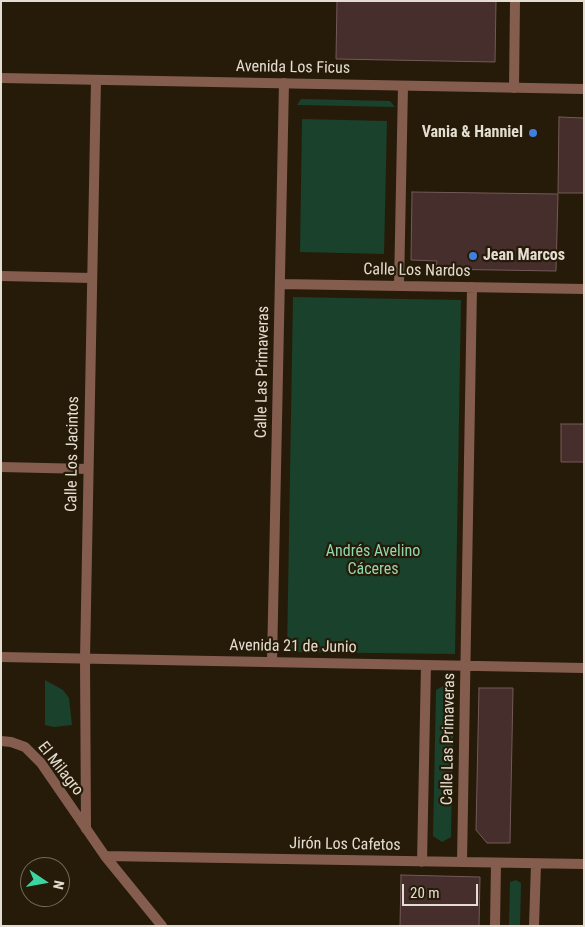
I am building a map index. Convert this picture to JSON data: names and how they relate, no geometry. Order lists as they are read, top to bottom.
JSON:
{
  "streets": {
    "street": [
      "Avenida Los Ficus",
      "Calle Los Nardos",
      "Calle Las Primaveras",
      "Calle Los Jacintos",
      "Avenida 21 de Junio",
      "El Milagro",
      "Jirón Los Cafetos"
    ]
  },
  "crossings": [
    ["Avenida Los Ficus", "Calle Las Primaveras"],
    ["Avenida Los Ficus", "Calle Los Jacintos"],
    ["Calle Los Nardos", "Calle Las Primaveras"],
    ["Calle Las Primaveras", "Avenida 21 de Junio"],
    ["Calle Las Primaveras", "Jirón Los Cafetos"],
    ["Calle Los Jacintos", "Avenida 21 de Junio"],
    ["Calle Los Jacintos", "El Milagro"],
    ["El Milagro", "Jirón Los Cafetos"]
  ],
  "parks": ["Andrés Avelino Cáceres"],
  "places": ["Vania & Hanniel", "Jean Marcos"],
  "scale_bar": "20 m",
  "north": "right"
}
